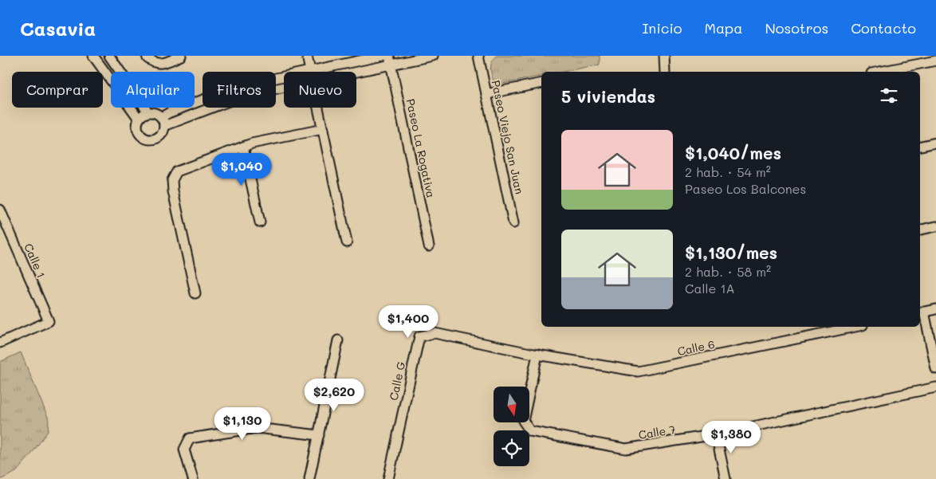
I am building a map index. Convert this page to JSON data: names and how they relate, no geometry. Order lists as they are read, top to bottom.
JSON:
{
  "streets": {
    "street": [
      "Paseo Viejo San Juan",
      "Paseo La Rogativa",
      "Calle 1",
      "Calle 6",
      "Calle G",
      "Calle 7"
    ]
  },
  "crossings": [
    ["Calle 6", "Calle G"],
    ["Calle 6", "Calle 7"],
    ["Calle G", "Calle 7"]
  ],
  "north": "bottom",
  "page": {
    "header": "Casavia",
    "nav": [
      "Inicio",
      "Mapa",
      "Nosotros",
      "Contacto"
    ],
    "chip": [
      "Comprar",
      "Alquilar",
      "Filtros",
      "Nuevo"
    ],
    "heading": "5 viviendas",
    "list": [
      {
        "name": "$1,040/mes",
        "note": "2 hab. · 54 m² · Paseo Los Balcones"
      },
      {
        "name": "$1,130/mes",
        "note": "2 hab. · 58 m² · Calle 1A"
      }
    ],
    "price": [
      "$1,040",
      "$1,400",
      "$2,620",
      "$1,130",
      "$1,380"
    ]
  }
}
